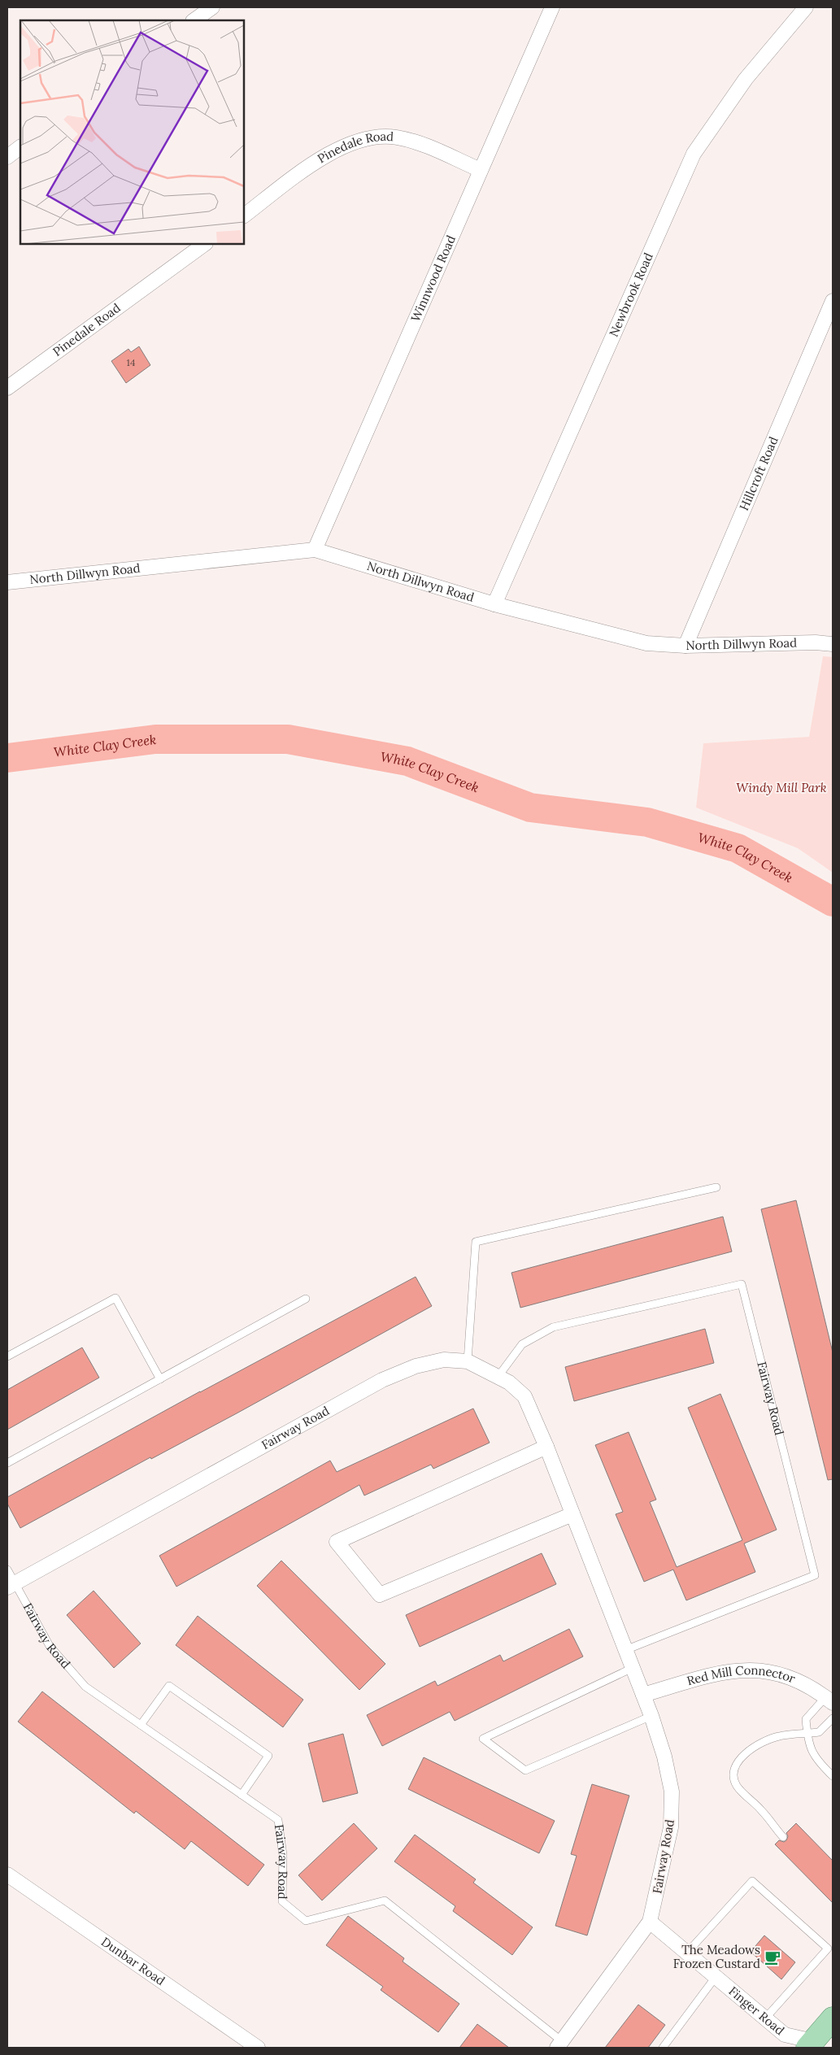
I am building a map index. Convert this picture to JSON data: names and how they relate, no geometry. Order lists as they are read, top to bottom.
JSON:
{
  "streets": {
    "street": [
      "Pinedale Road",
      "Winnwood Road",
      "Newbrook Road",
      "Hillcroft Road",
      "North Dillwyn Road",
      "Fairway Road",
      "Red Mill Connector",
      "Dunbar Road",
      "Finger Road"
    ]
  },
  "crossings": [
    ["Pinedale Road", "Winnwood Road"],
    ["Winnwood Road", "North Dillwyn Road"],
    ["Newbrook Road", "North Dillwyn Road"],
    ["Hillcroft Road", "North Dillwyn Road"],
    ["Fairway Road", "Red Mill Connector"],
    ["Fairway Road", "Finger Road"]
  ],
  "water": ["White Clay Creek"],
  "parks": ["Windy Mill Park"],
  "places": {
    "cafe": ["The Meadows Frozen Custard"]
  },
  "house_numbers": ["14"]
}
